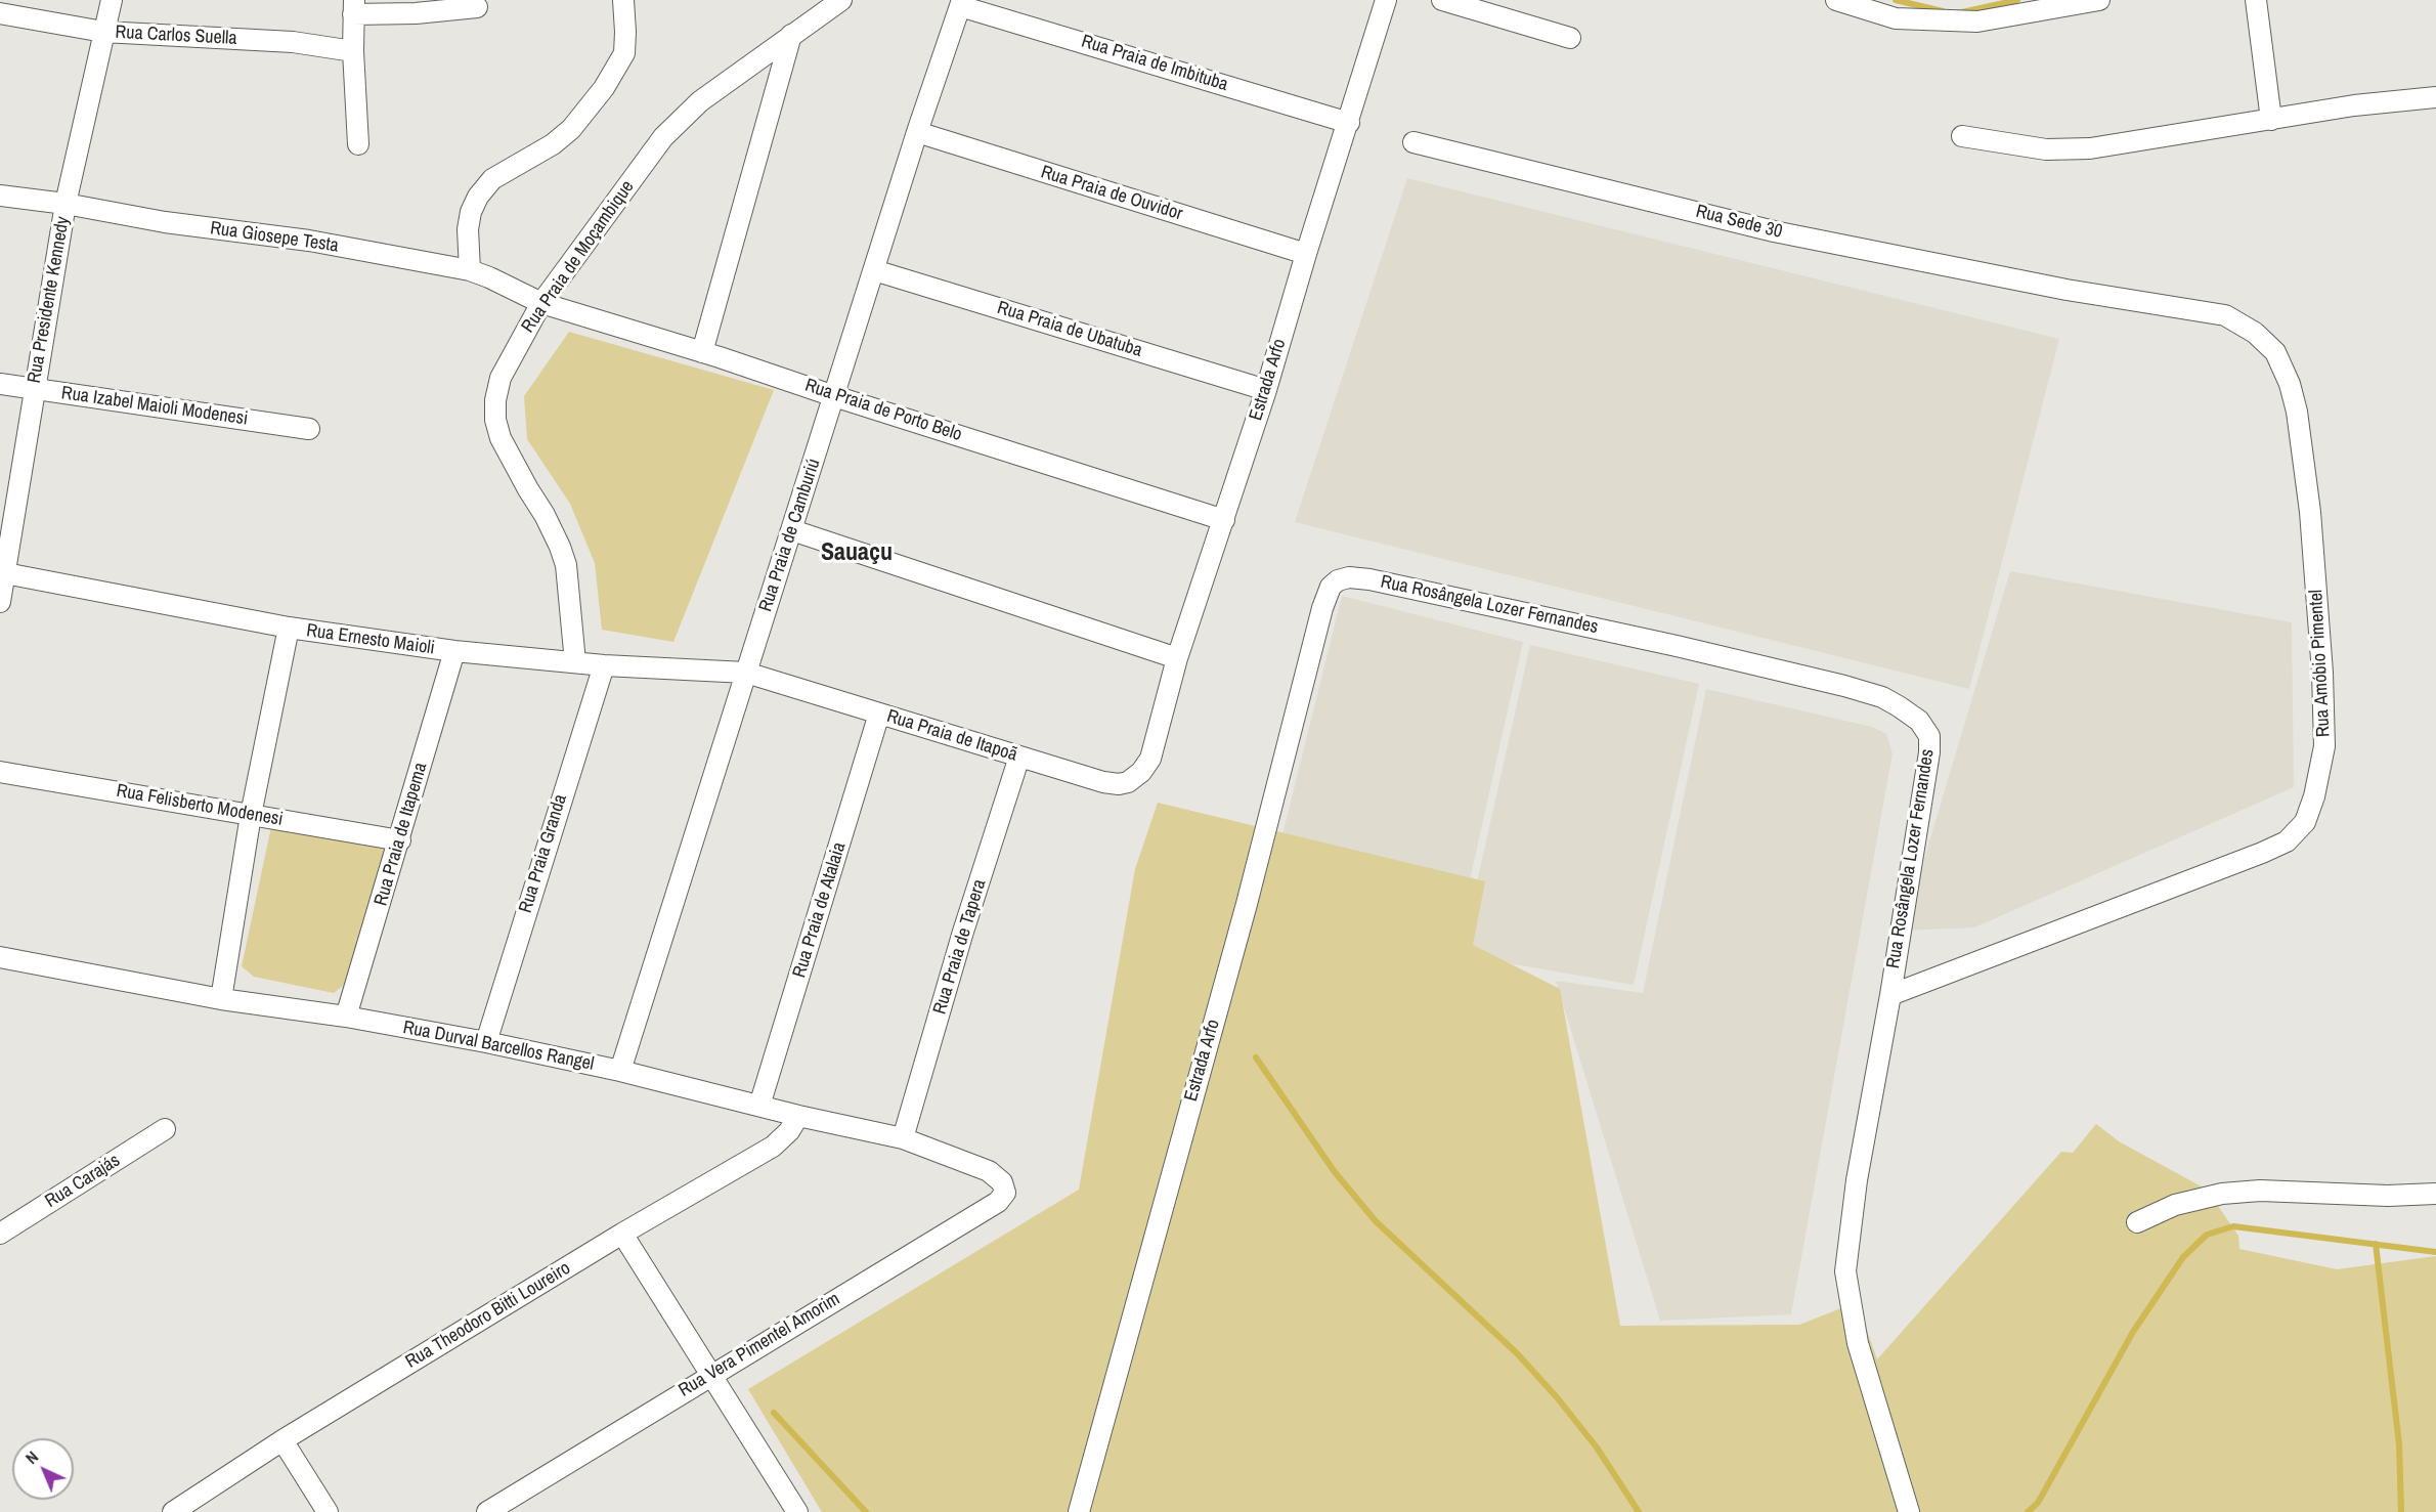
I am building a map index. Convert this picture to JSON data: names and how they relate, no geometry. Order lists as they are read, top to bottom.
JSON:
{
  "streets": {
    "street": [
      "Rua Carlos Suella",
      "Rua Praia de Imbituba",
      "Rua Praia de Ouvidor",
      "Rua Sede 30",
      "Rua Giosepe Testa",
      "Rua Praia de Moçambique",
      "Rua Presidente Kennedy",
      "Rua Praia de Ubatuba",
      "Estrada Arfo",
      "Rua Izabel Maioli Modenesi",
      "Rua Praia de Porto Belo",
      "Rua Praia de Camburiú",
      "Rua Rosângela Lozer Fernandes",
      "Rua Ernesto Maioli",
      "Rua Amóbio Pimentel",
      "Rua Praia de Itapoã",
      "Rua Felisberto Modenesi",
      "Rua Praia de Itapema",
      "Rua Praia Granda",
      "Rua Praia de Atalaia",
      "Rua Praia de Tapera",
      "Rua Durval Barcellos Rangel",
      "Rua Carajás",
      "Rua Theodoro Bitti Loureiro",
      "Rua Vera Pimentel Amorim"
    ]
  },
  "crossings": [
    ["Rua Carlos Suella", "Rua Presidente Kennedy"],
    ["Rua Praia de Imbituba", "Estrada Arfo"],
    ["Rua Praia de Imbituba", "Rua Praia de Camburiú"],
    ["Rua Praia de Ouvidor", "Estrada Arfo"],
    ["Rua Praia de Ouvidor", "Rua Praia de Camburiú"],
    ["Rua Sede 30", "Rua Amóbio Pimentel"],
    ["Rua Giosepe Testa", "Rua Praia de Moçambique"],
    ["Rua Giosepe Testa", "Rua Presidente Kennedy"],
    ["Rua Giosepe Testa", "Rua Praia de Porto Belo"],
    ["Rua Praia de Moçambique", "Rua Praia de Porto Belo"],
    ["Rua Praia de Moçambique", "Rua Ernesto Maioli"],
    ["Rua Presidente Kennedy", "Rua Izabel Maioli Modenesi"],
    ["Rua Presidente Kennedy", "Rua Ernesto Maioli"],
    ["Rua Praia de Ubatuba", "Estrada Arfo"],
    ["Rua Praia de Ubatuba", "Rua Praia de Camburiú"],
    ["Estrada Arfo", "Rua Praia de Porto Belo"],
    ["Estrada Arfo", "Rua Rosângela Lozer Fernandes"],
    ["Estrada Arfo", "Rua Praia de Itapoã"],
    ["Rua Praia de Porto Belo", "Rua Praia de Camburiú"],
    ["Rua Praia de Camburiú", "Rua Ernesto Maioli"],
    ["Rua Praia de Camburiú", "Rua Praia de Itapoã"],
    ["Rua Praia de Camburiú", "Rua Durval Barcellos Rangel"],
    ["Rua Rosângela Lozer Fernandes", "Rua Amóbio Pimentel"],
    ["Rua Ernesto Maioli", "Rua Praia de Itapoã"],
    ["Rua Ernesto Maioli", "Rua Praia de Itapema"],
    ["Rua Ernesto Maioli", "Rua Praia Granda"],
    ["Rua Praia de Itapoã", "Rua Praia de Atalaia"],
    ["Rua Praia de Itapoã", "Rua Praia de Tapera"],
    ["Rua Felisberto Modenesi", "Rua Praia de Itapema"],
    ["Rua Praia de Itapema", "Rua Durval Barcellos Rangel"],
    ["Rua Praia Granda", "Rua Durval Barcellos Rangel"],
    ["Rua Praia de Atalaia", "Rua Durval Barcellos Rangel"],
    ["Rua Praia de Tapera", "Rua Durval Barcellos Rangel"],
    ["Rua Durval Barcellos Rangel", "Rua Theodoro Bitti Loureiro"],
    ["Rua Durval Barcellos Rangel", "Rua Vera Pimentel Amorim"]
  ],
  "districts": ["Sauaçu"],
  "north": "top left"
}
